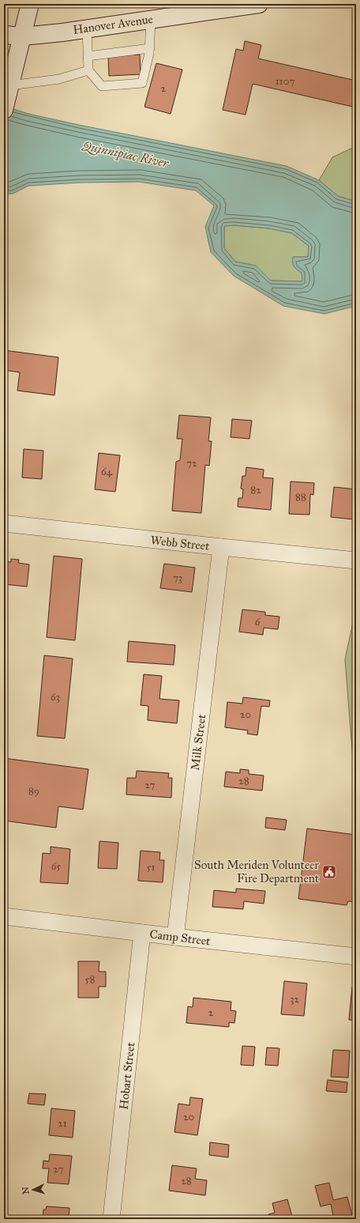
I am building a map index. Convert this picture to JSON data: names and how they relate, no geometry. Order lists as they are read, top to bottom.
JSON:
{
  "streets": {
    "main road": ["Hanover Avenue"],
    "street": [
      "Webb Street",
      "Milk Street",
      "Camp Street",
      "Hobart Street"
    ]
  },
  "crossings": [
    ["Webb Street", "Milk Street"],
    ["Milk Street", "Camp Street"],
    ["Camp Street", "Hobart Street"]
  ],
  "water": ["Quinnipiac River"],
  "places": {
    "public building": ["South Meriden Volunteer Fire Department"]
  },
  "house_numbers": [
    "1107",
    "2",
    "72",
    "64",
    "82",
    "88",
    "73",
    "6",
    "63",
    "20",
    "28",
    "27",
    "89",
    "65",
    "51",
    "58",
    "32",
    "2",
    "20",
    "21",
    "27",
    "28"
  ],
  "north": "left"
}
